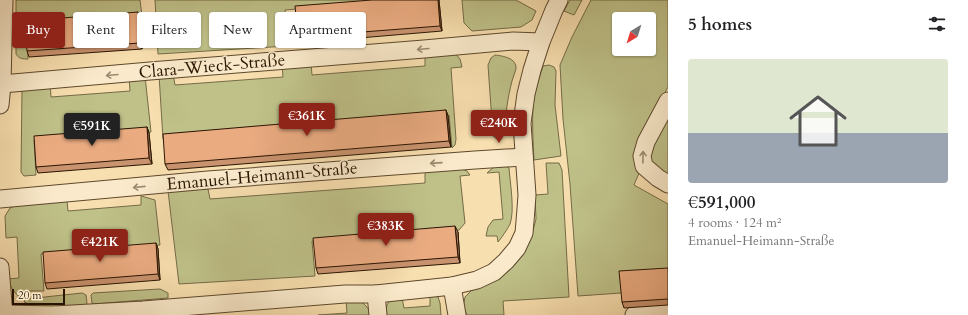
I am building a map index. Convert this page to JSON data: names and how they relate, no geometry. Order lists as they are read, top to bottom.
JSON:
{
  "streets": {
    "street": ["Clara-Wieck-Straße", "Emanuel-Heimann-Straße"]
  },
  "one_way": ["Clara-Wieck-Straße"],
  "scale_bar": "20 m",
  "north": "bottom left",
  "page": {
    "heading": "5 homes",
    "chip": [
      "Buy",
      "Rent",
      "Filters",
      "New",
      "Apartment"
    ],
    "list": [
      {
        "name": "€591,000",
        "note": "4 rooms · 124 m² · Emanuel-Heimann-Straße"
      }
    ],
    "price": [
      "€361K",
      "€240K",
      "€591K",
      "€383K",
      "€421K"
    ],
    "scale": "20 m"
  }
}
